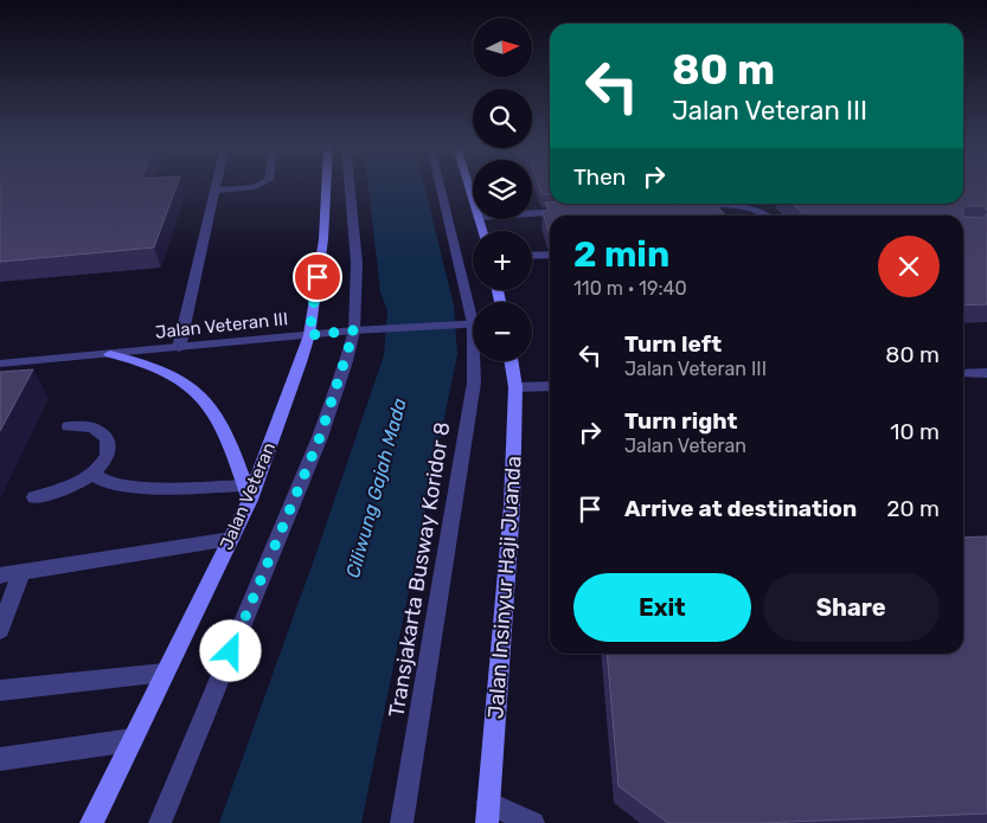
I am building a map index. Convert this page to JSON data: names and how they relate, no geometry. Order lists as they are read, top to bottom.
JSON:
{
  "streets": {
    "main road": ["Jalan Veteran", "Jalan Insinyur Haji Juanda"],
    "street": ["Jalan Veteran III", "Transjakarta Busway Koridor 8"]
  },
  "crossings": [
    ["Jalan Veteran III", "Jalan Veteran"],
    ["Jalan Veteran III", "Transjakarta Busway Koridor 8"]
  ],
  "water": ["Ciliwung Gajah Mada"],
  "north": "right",
  "page": {
    "map_buttons": ["+", "−"],
    "turn": ["80 m", "Jalan Veteran III"],
    "then": "Then",
    "heading": ["2 min", "110 m · 19:40"],
    "list": [
      {
        "name": "Turn left",
        "note": "Jalan Veteran III",
        "value": "80 m"
      },
      {
        "name": "Turn right",
        "note": "Jalan Veteran",
        "value": "10 m"
      },
      {
        "name": "Arrive at destination",
        "value": "20 m"
      }
    ],
    "buttons": ["Exit", "Share"]
  }
}
